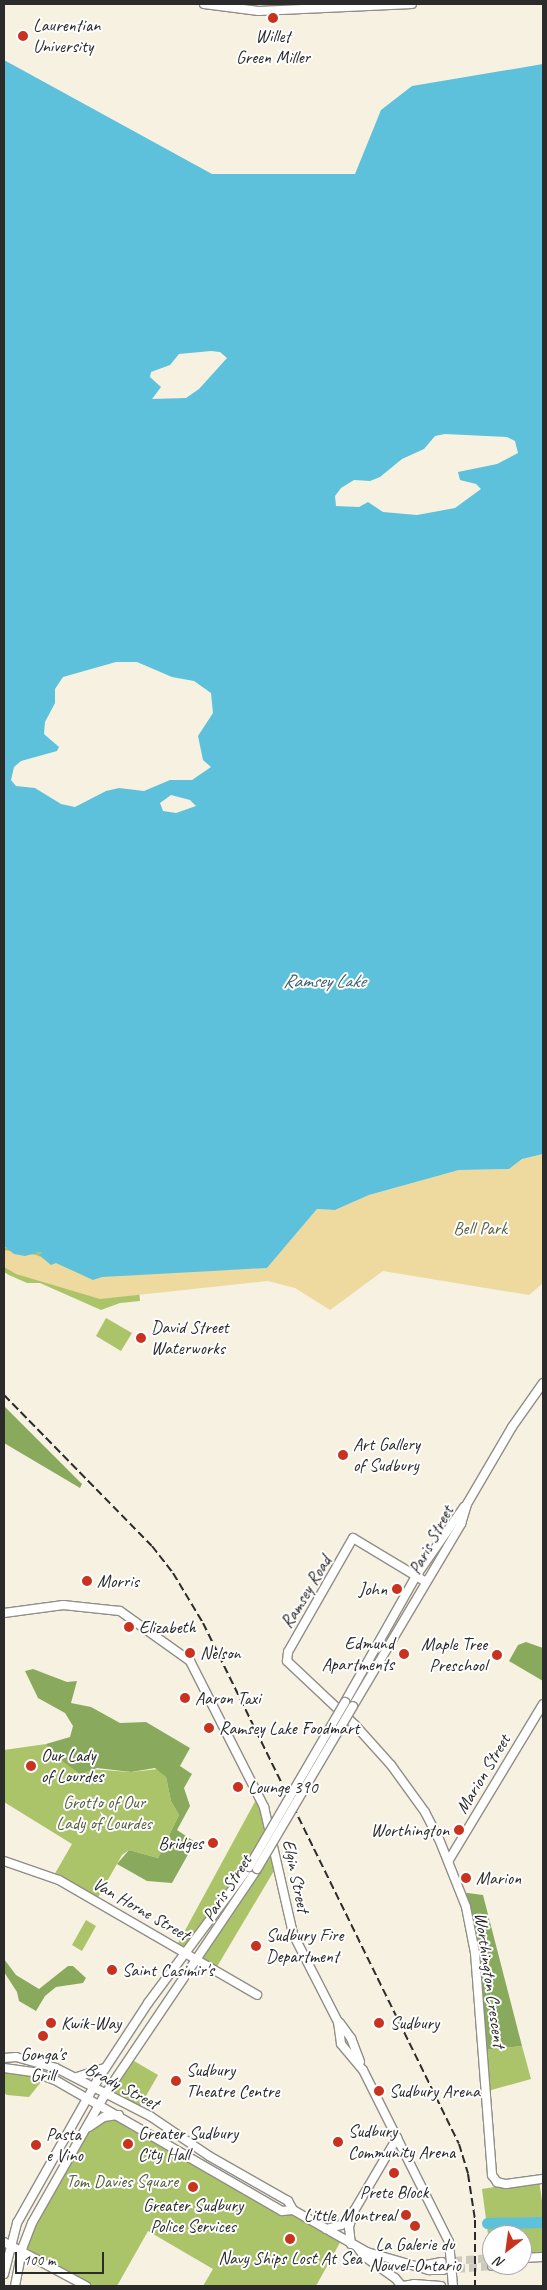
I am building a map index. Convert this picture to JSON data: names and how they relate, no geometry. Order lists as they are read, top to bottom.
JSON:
{
  "streets": {
    "main road": [
      "Paris Street",
      "Ramsey Road",
      "Marion Street",
      "Elgin Street",
      "Van Horne Street",
      "Worthington Crescent",
      "Brady Street"
    ]
  },
  "crossings": [
    ["Paris Street", "Ramsey Road"],
    ["Paris Street", "Van Horne Street"],
    ["Paris Street", "Brady Street"],
    ["Ramsey Road", "Worthington Crescent"],
    ["Marion Street", "Worthington Crescent"]
  ],
  "water": ["Ramsey Lake"],
  "parks": ["Bell Park", "Grotto of Our Lady of Lourdes", "Tom Davies Square"],
  "places": [
    "Willet Green Miller",
    "Laurentian University",
    "David Street Waterworks",
    "Art Gallery of Sudbury",
    "Morris",
    "John",
    "Elizabeth",
    "Nelson",
    "Edmund Apartments",
    "Maple Tree Preschool",
    "Aaron Taxi",
    "Ramsey Lake Foodmart",
    "Our Lady of Lourdes",
    "Lounge 390",
    "Worthington",
    "Bridges",
    "Marion",
    "Sudbury Fire Department",
    "Saint Casimir's",
    "Kwik-Way",
    "Sudbury",
    "Gonga's Grill",
    "Sudbury Theatre Centre",
    "Sudbury Arena",
    "Sudbury Community Arena",
    "Greater Sudbury City Hall",
    "Pasta e Vino",
    "Prete Block",
    "Greater Sudbury Police Services",
    "Little Montreal",
    "La Galerie du Nouvel-Ontario",
    "Navy Ships Lost At Sea"
  ],
  "scale_bar": "100 m",
  "north": "bottom left"
}
